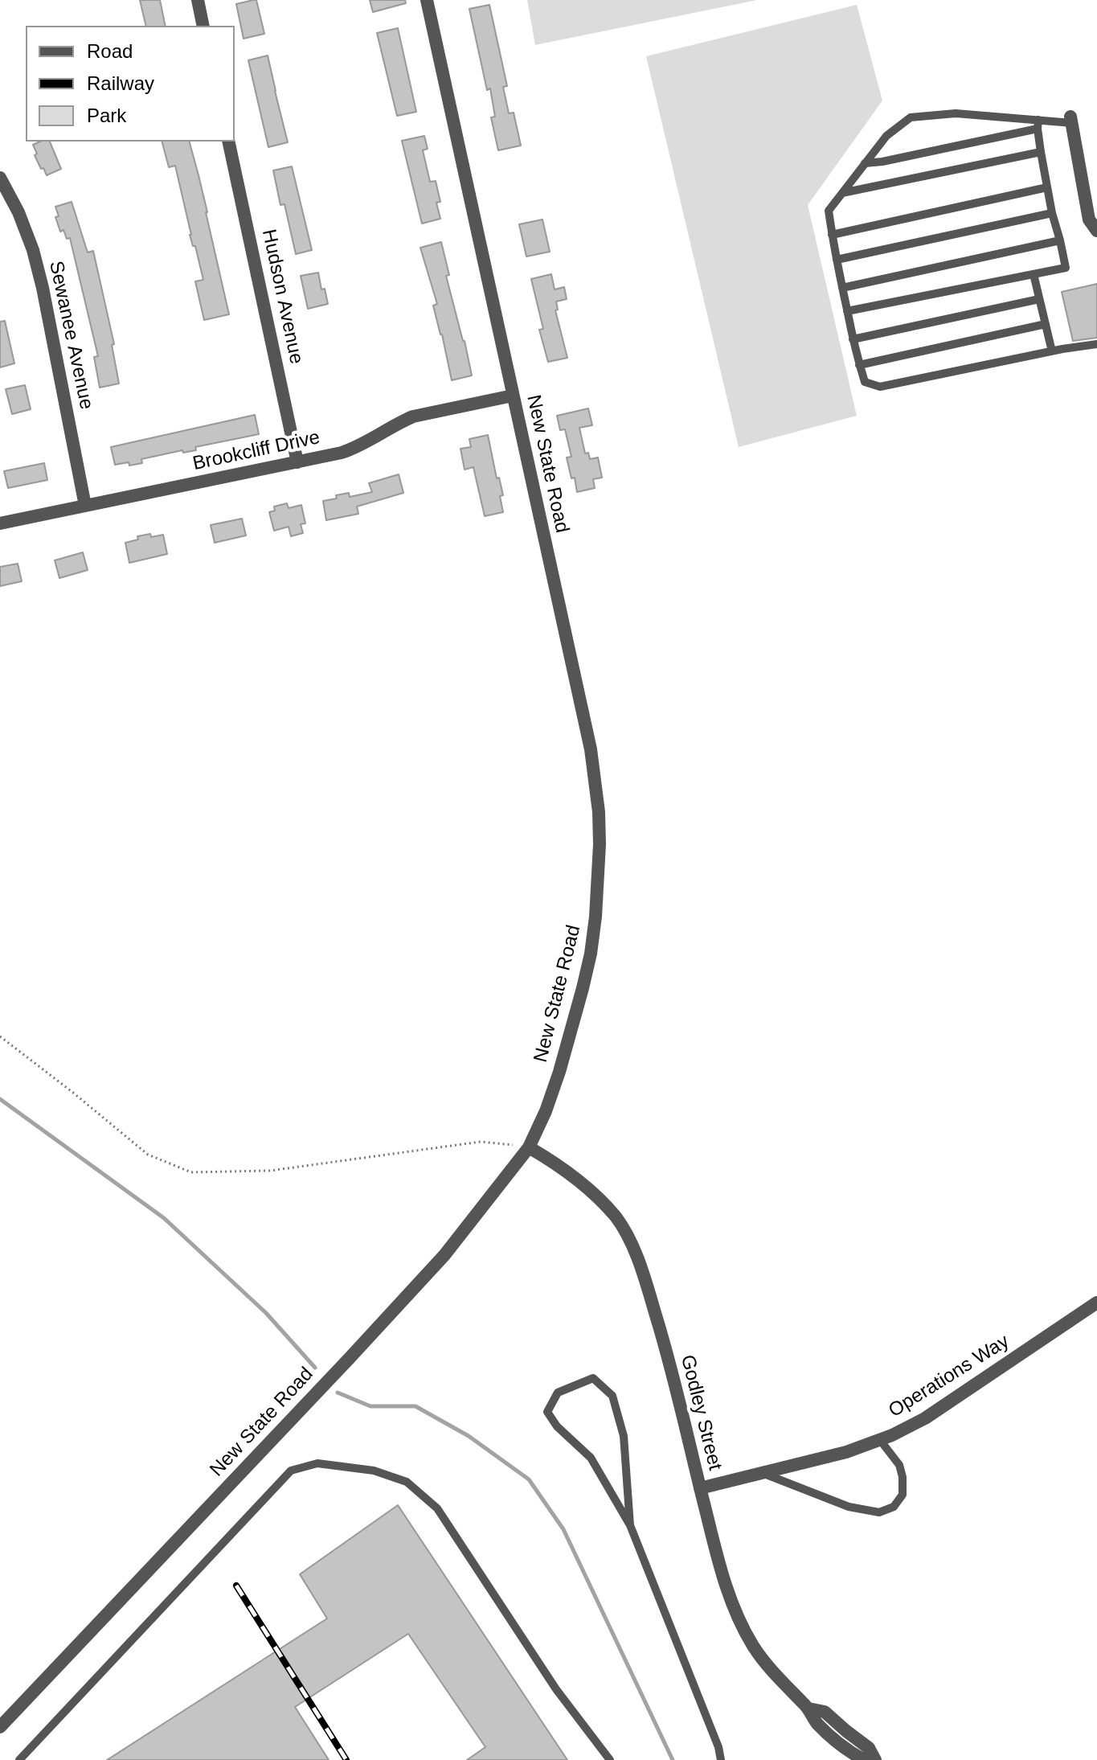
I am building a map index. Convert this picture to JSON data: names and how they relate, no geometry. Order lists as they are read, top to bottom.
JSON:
{
  "streets": {
    "street": [
      "Hudson Avenue",
      "Sewanee Avenue",
      "Brookcliff Drive",
      "New State Road",
      "Operations Way",
      "Godley Street"
    ]
  },
  "crossings": [
    ["Hudson Avenue", "Brookcliff Drive"],
    ["Sewanee Avenue", "Brookcliff Drive"],
    ["Brookcliff Drive", "New State Road"],
    ["New State Road", "Godley Street"],
    ["Operations Way", "Godley Street"]
  ],
  "legend": ["Road", "Railway", "Park"]
}
